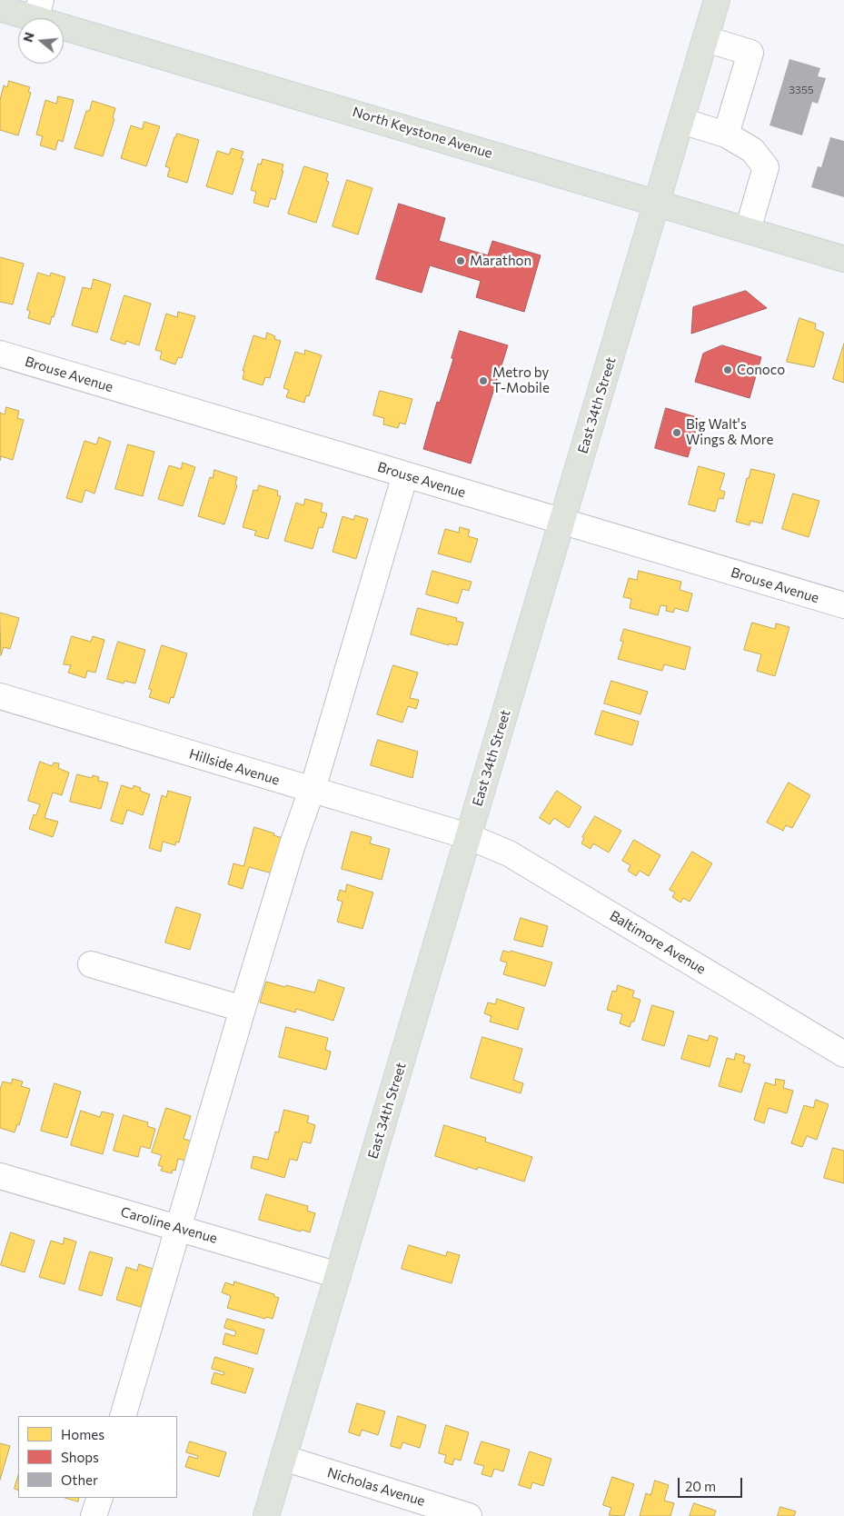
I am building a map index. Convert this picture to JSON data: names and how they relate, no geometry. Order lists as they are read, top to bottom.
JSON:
{
  "streets": {
    "main road": ["North Keystone Avenue", "East 34th Street"],
    "street": [
      "Brouse Avenue",
      "Hillside Avenue",
      "Baltimore Avenue",
      "Caroline Avenue",
      "Nicholas Avenue"
    ]
  },
  "crossings": [
    ["North Keystone Avenue", "East 34th Street"],
    ["Brouse Avenue", "East 34th Street"],
    ["East 34th Street", "Hillside Avenue"],
    ["East 34th Street", "Baltimore Avenue"],
    ["East 34th Street", "Caroline Avenue"],
    ["East 34th Street", "Nicholas Avenue"],
    ["Hillside Avenue", "Baltimore Avenue"]
  ],
  "places": [
    "Marathon",
    "Conoco",
    "Metro by T-Mobile",
    "Big Walt's Wings & More"
  ],
  "house_numbers": ["3355"],
  "legend": ["Homes", "Shops", "Other"],
  "scale_bar": "20 m",
  "north": "left"
}
